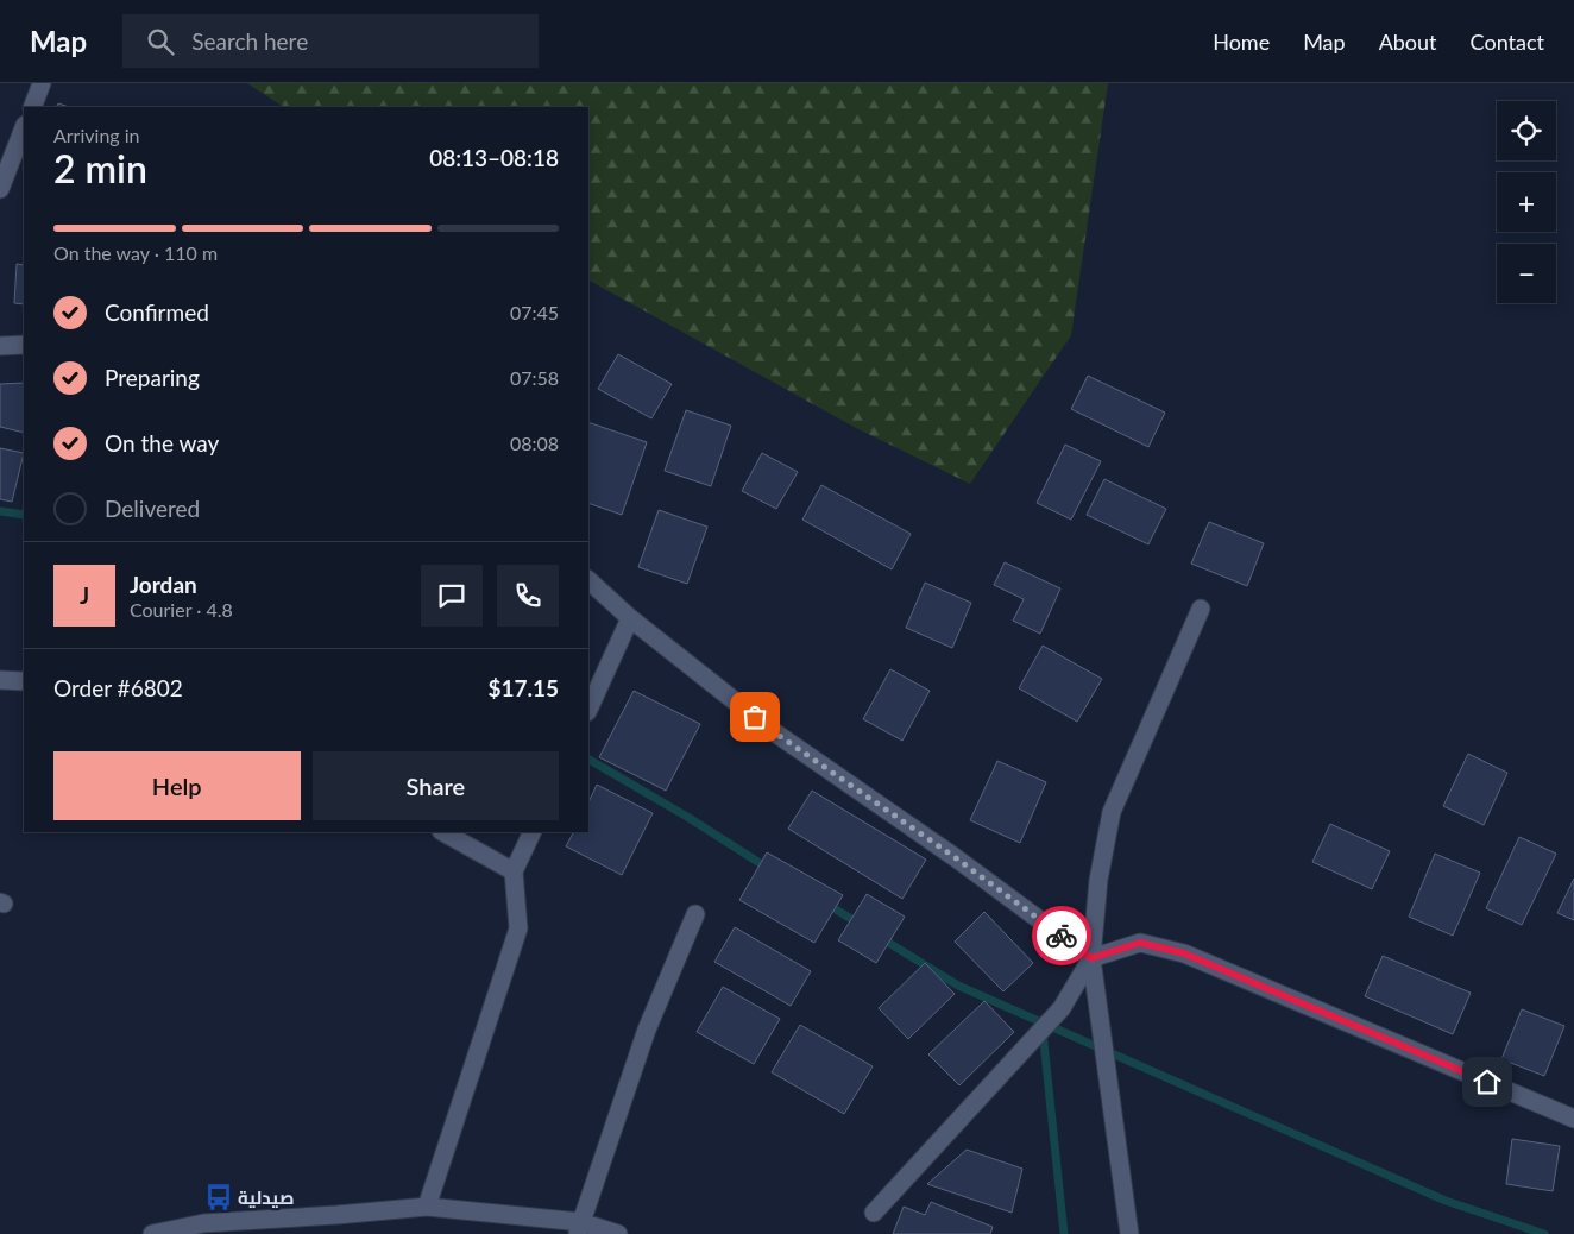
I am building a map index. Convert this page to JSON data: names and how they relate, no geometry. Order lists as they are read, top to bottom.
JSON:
{
  "places": {
    "bus stop": ["صيدلية"]
  },
  "page": {
    "header": "Map",
    "search": "Search here",
    "nav": [
      "Home",
      "Map",
      "About",
      "Contact"
    ],
    "map_buttons": ["+", "−"],
    "heading": ["2 min", "Arriving in", "08:13–08:18"],
    "panel": [
      "Jordan",
      "Courier · 4.8",
      "Order #6802",
      "$17.15"
    ],
    "bar": "On the way · 110 m",
    "list": [
      ["Confirmed", "07:45"],
      ["Preparing", "07:58"],
      ["On the way", "08:08"],
      "Delivered"
    ],
    "round": "J",
    "buttons": ["Help", "Share"]
  }
}
